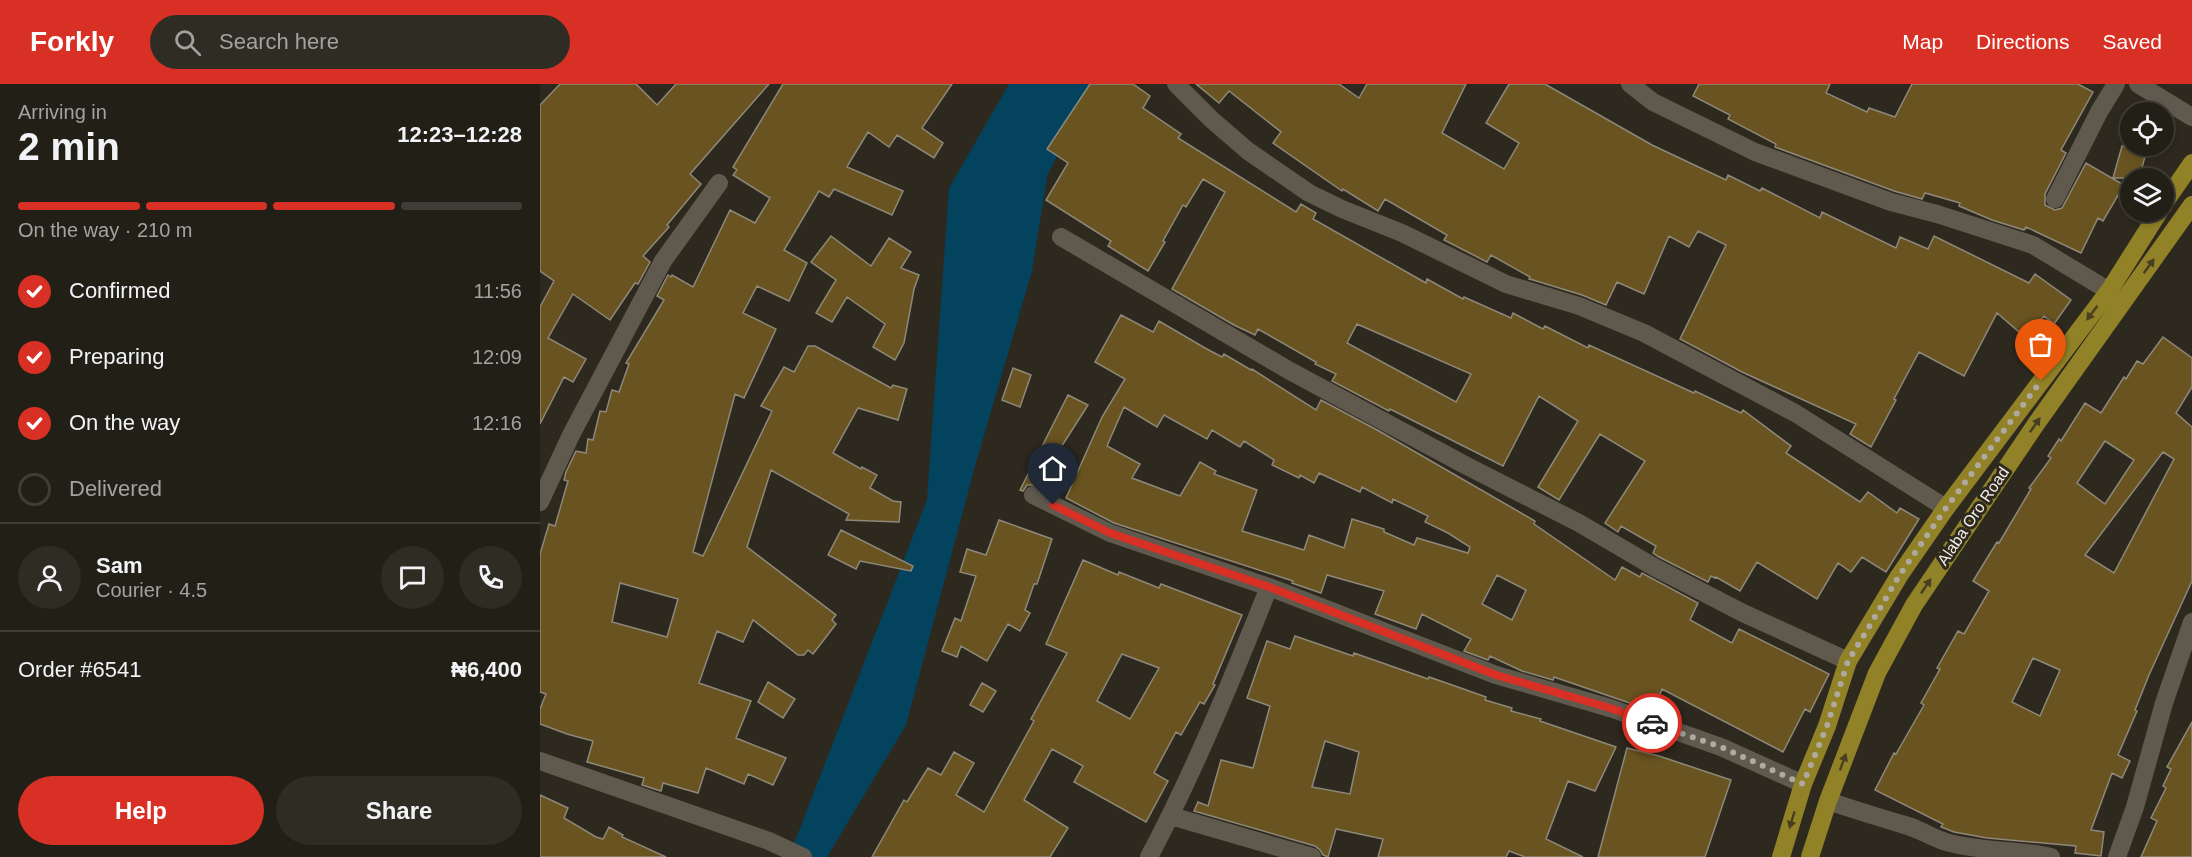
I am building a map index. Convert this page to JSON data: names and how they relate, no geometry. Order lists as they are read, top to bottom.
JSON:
{
  "streets": {
    "main road": ["Alaba Oro Road"]
  },
  "page": {
    "header": "Forkly",
    "search": "Search here",
    "nav": ["Map", "Directions", "Saved"],
    "heading": ["2 min", "Arriving in", "12:23–12:28"],
    "panel": [
      "Sam",
      "Courier · 4.5",
      "Order #6541",
      "₦6,400"
    ],
    "bar": "On the way · 210 m",
    "list": [
      ["Confirmed", "11:56"],
      ["Preparing", "12:09"],
      ["On the way", "12:16"],
      "Delivered"
    ],
    "buttons": ["Help", "Share"]
  }
}
